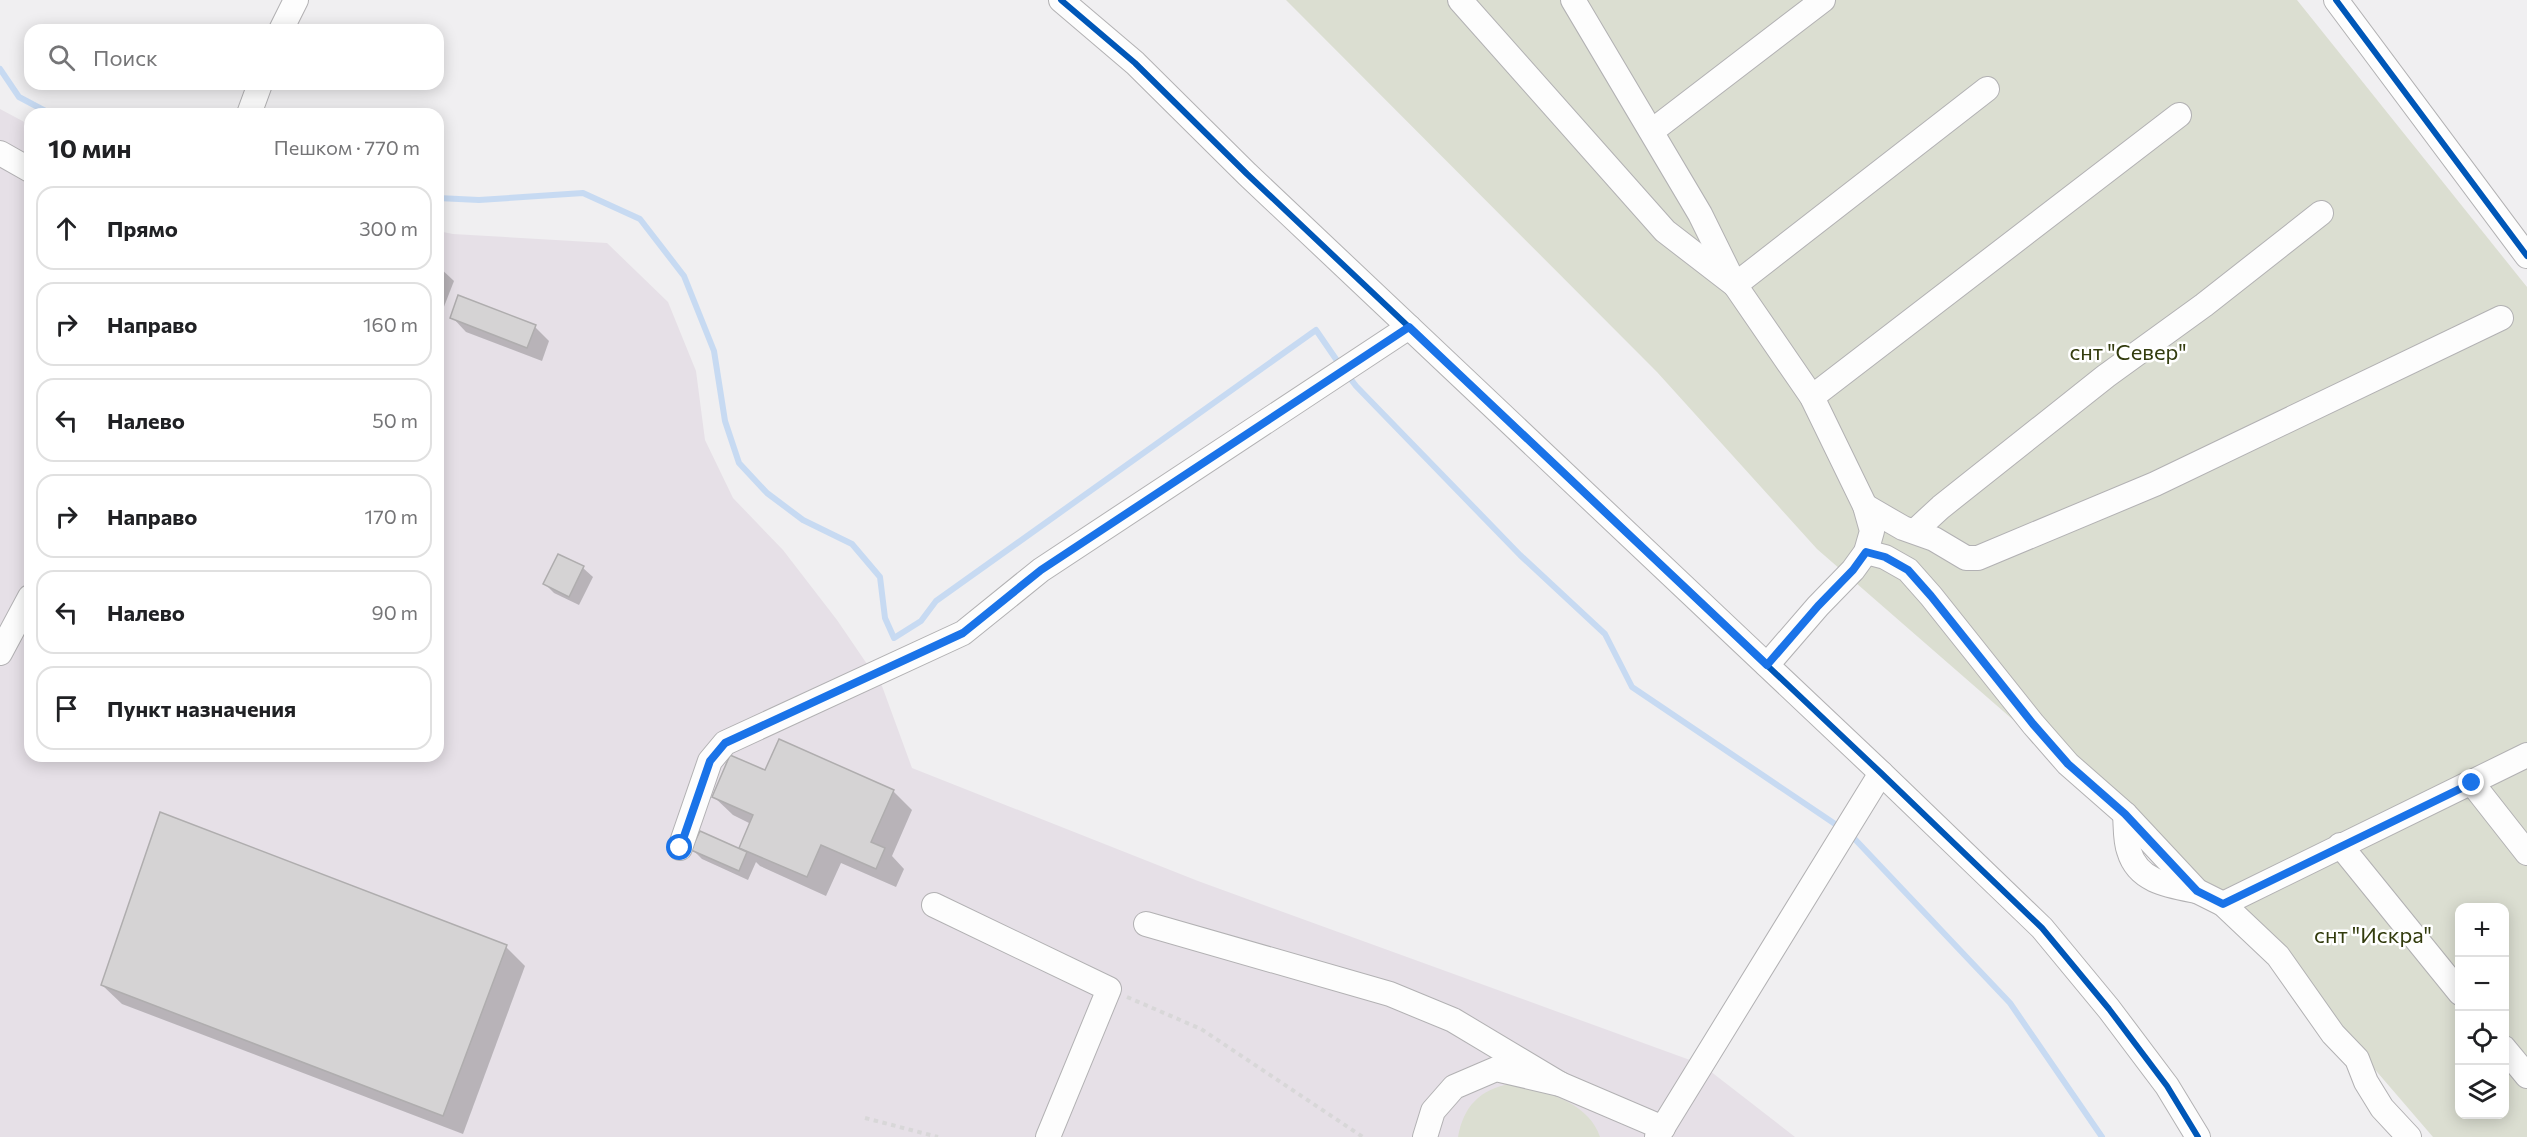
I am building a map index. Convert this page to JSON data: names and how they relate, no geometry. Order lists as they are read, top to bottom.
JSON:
{
  "parks": ["снт \"Север\"", "снт \"Искра\""],
  "page": {
    "search": "Поиск",
    "heading": ["10 мин", "Пешком · 770 m"],
    "list": [
      ["Прямо", "300 m"],
      ["Направо", "160 m"],
      ["Налево", "50 m"],
      ["Направо", "170 m"],
      ["Налево", "90 m"],
      "Пункт назначения"
    ],
    "map_buttons": ["+", "−"]
  }
}
